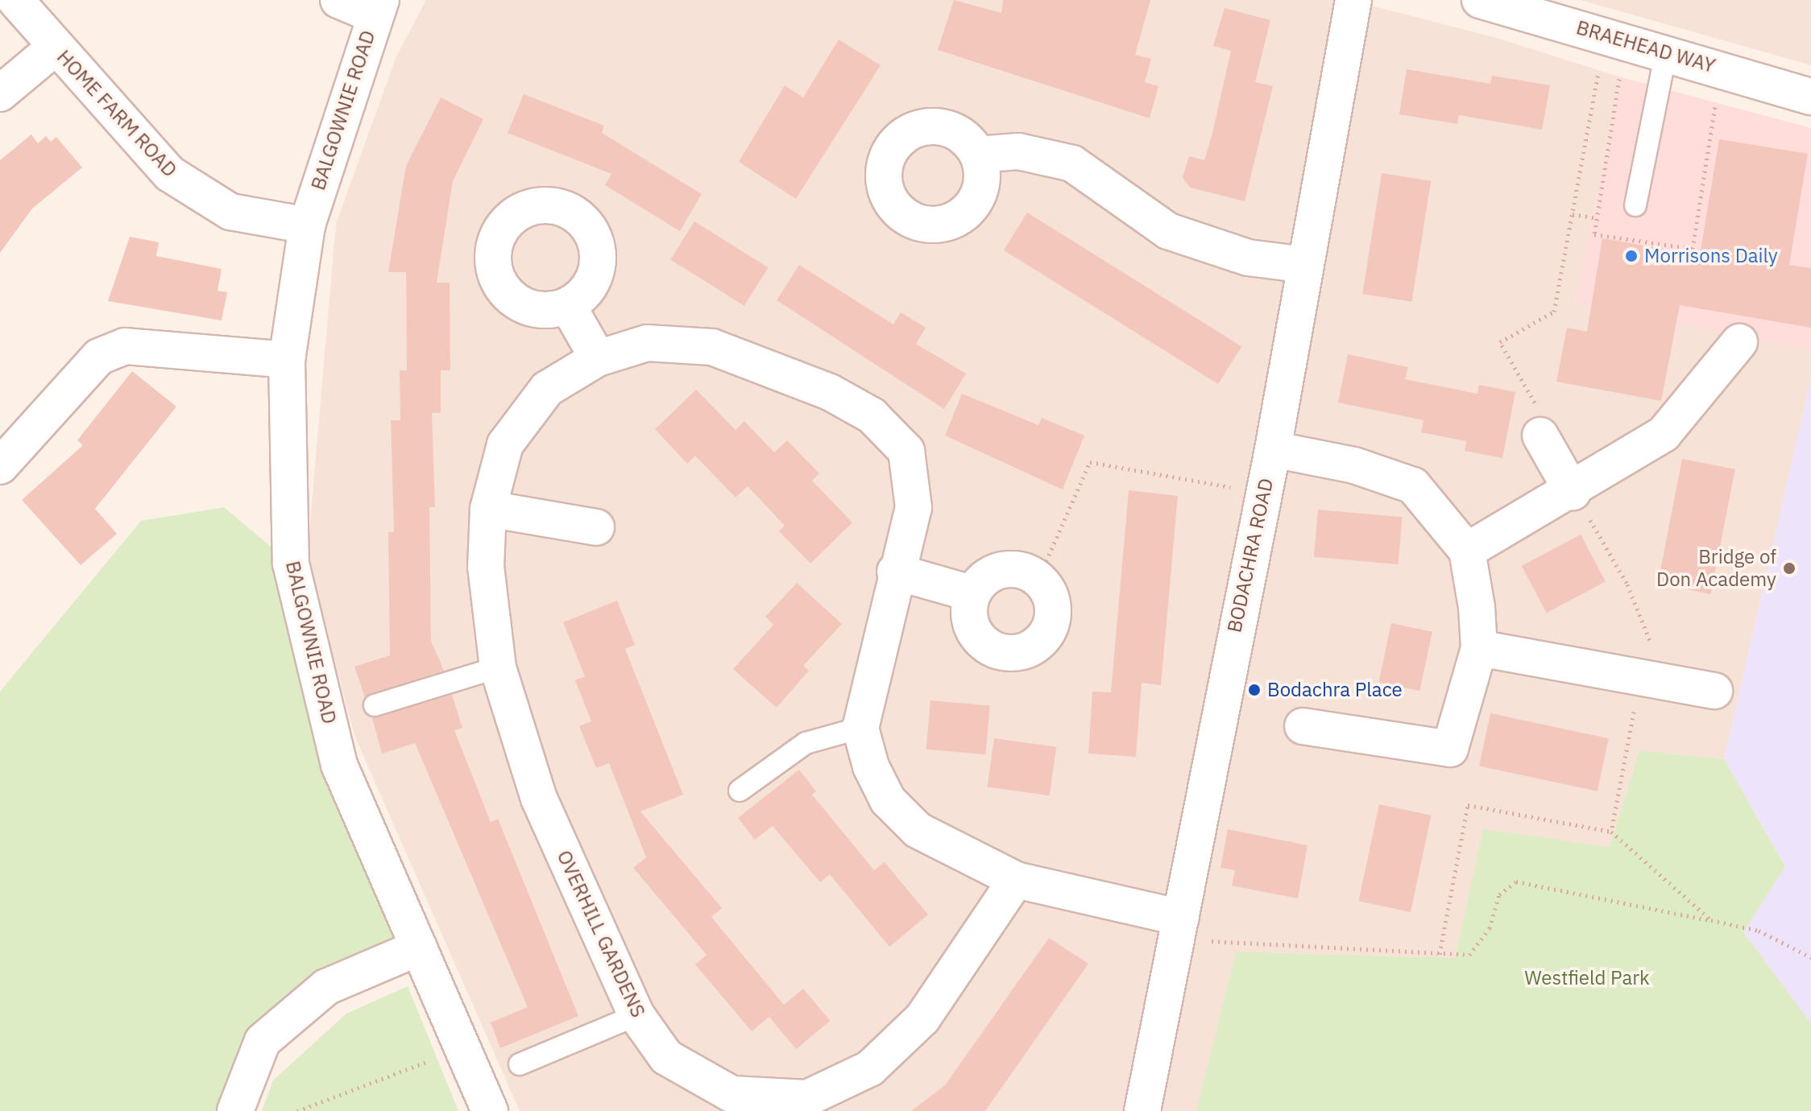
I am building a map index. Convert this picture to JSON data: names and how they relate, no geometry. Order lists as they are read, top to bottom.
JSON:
{
  "streets": {
    "street": [
      "BRAEHEAD WAY",
      "BALGOWNIE ROAD",
      "HOME FARM ROAD",
      "BODACHRA ROAD",
      "OVERHILL GARDENS"
    ]
  },
  "crossings": [
    ["BALGOWNIE ROAD", "HOME FARM ROAD"],
    ["BODACHRA ROAD", "OVERHILL GARDENS"]
  ],
  "parks": ["Westfield Park"],
  "places": ["Morrisons Daily", "Bridge of Don Academy", "Bodachra Place"]
}
